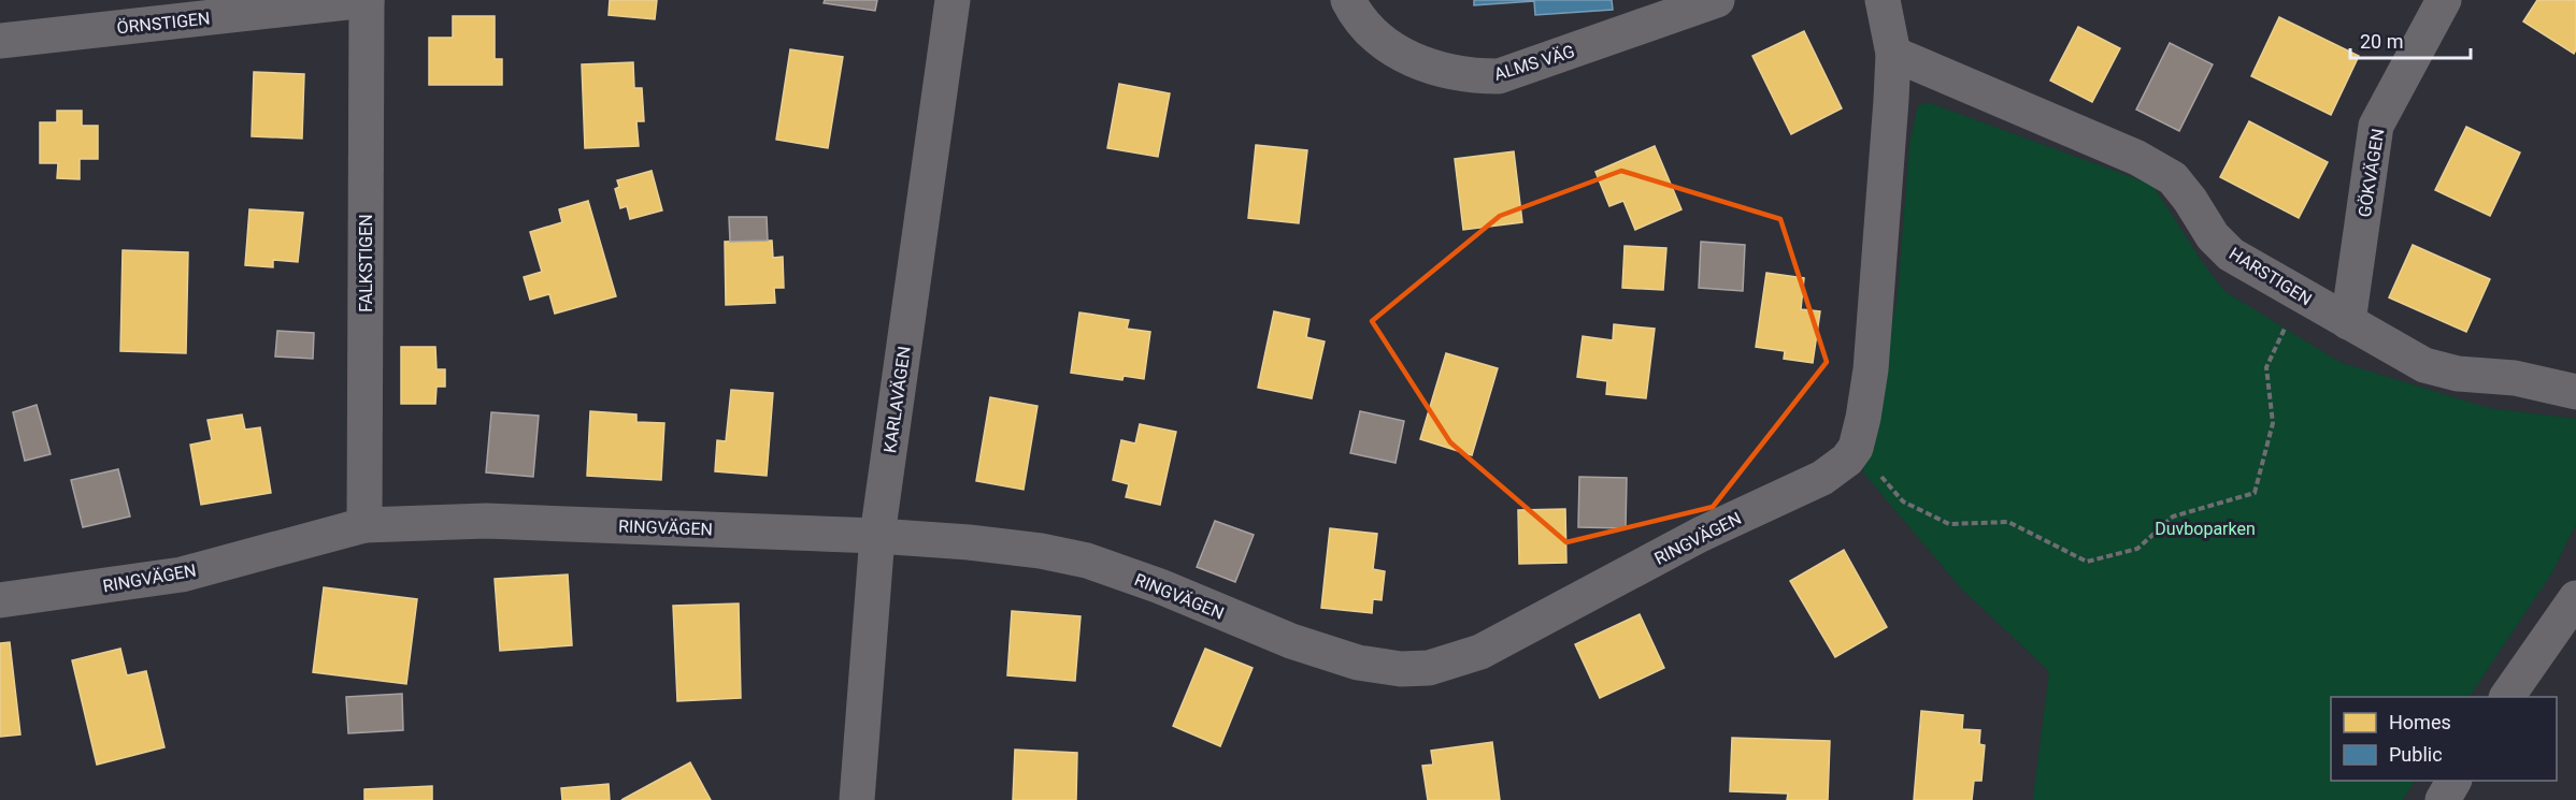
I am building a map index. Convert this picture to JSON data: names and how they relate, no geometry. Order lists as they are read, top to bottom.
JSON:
{
  "streets": {
    "street": [
      "ÖRNSTIGEN",
      "ALMS VÄG",
      "GÖKVÄGEN",
      "FALKSTIGEN",
      "HARSTIGEN",
      "KARLAVÄGEN",
      "RINGVÄGEN"
    ]
  },
  "crossings": [
    ["ÖRNSTIGEN", "FALKSTIGEN"],
    ["GÖKVÄGEN", "HARSTIGEN"],
    ["FALKSTIGEN", "RINGVÄGEN"],
    ["KARLAVÄGEN", "RINGVÄGEN"]
  ],
  "parks": ["Duvboparken"],
  "legend": ["Homes", "Public"],
  "scale_bar": "20 m"
}
